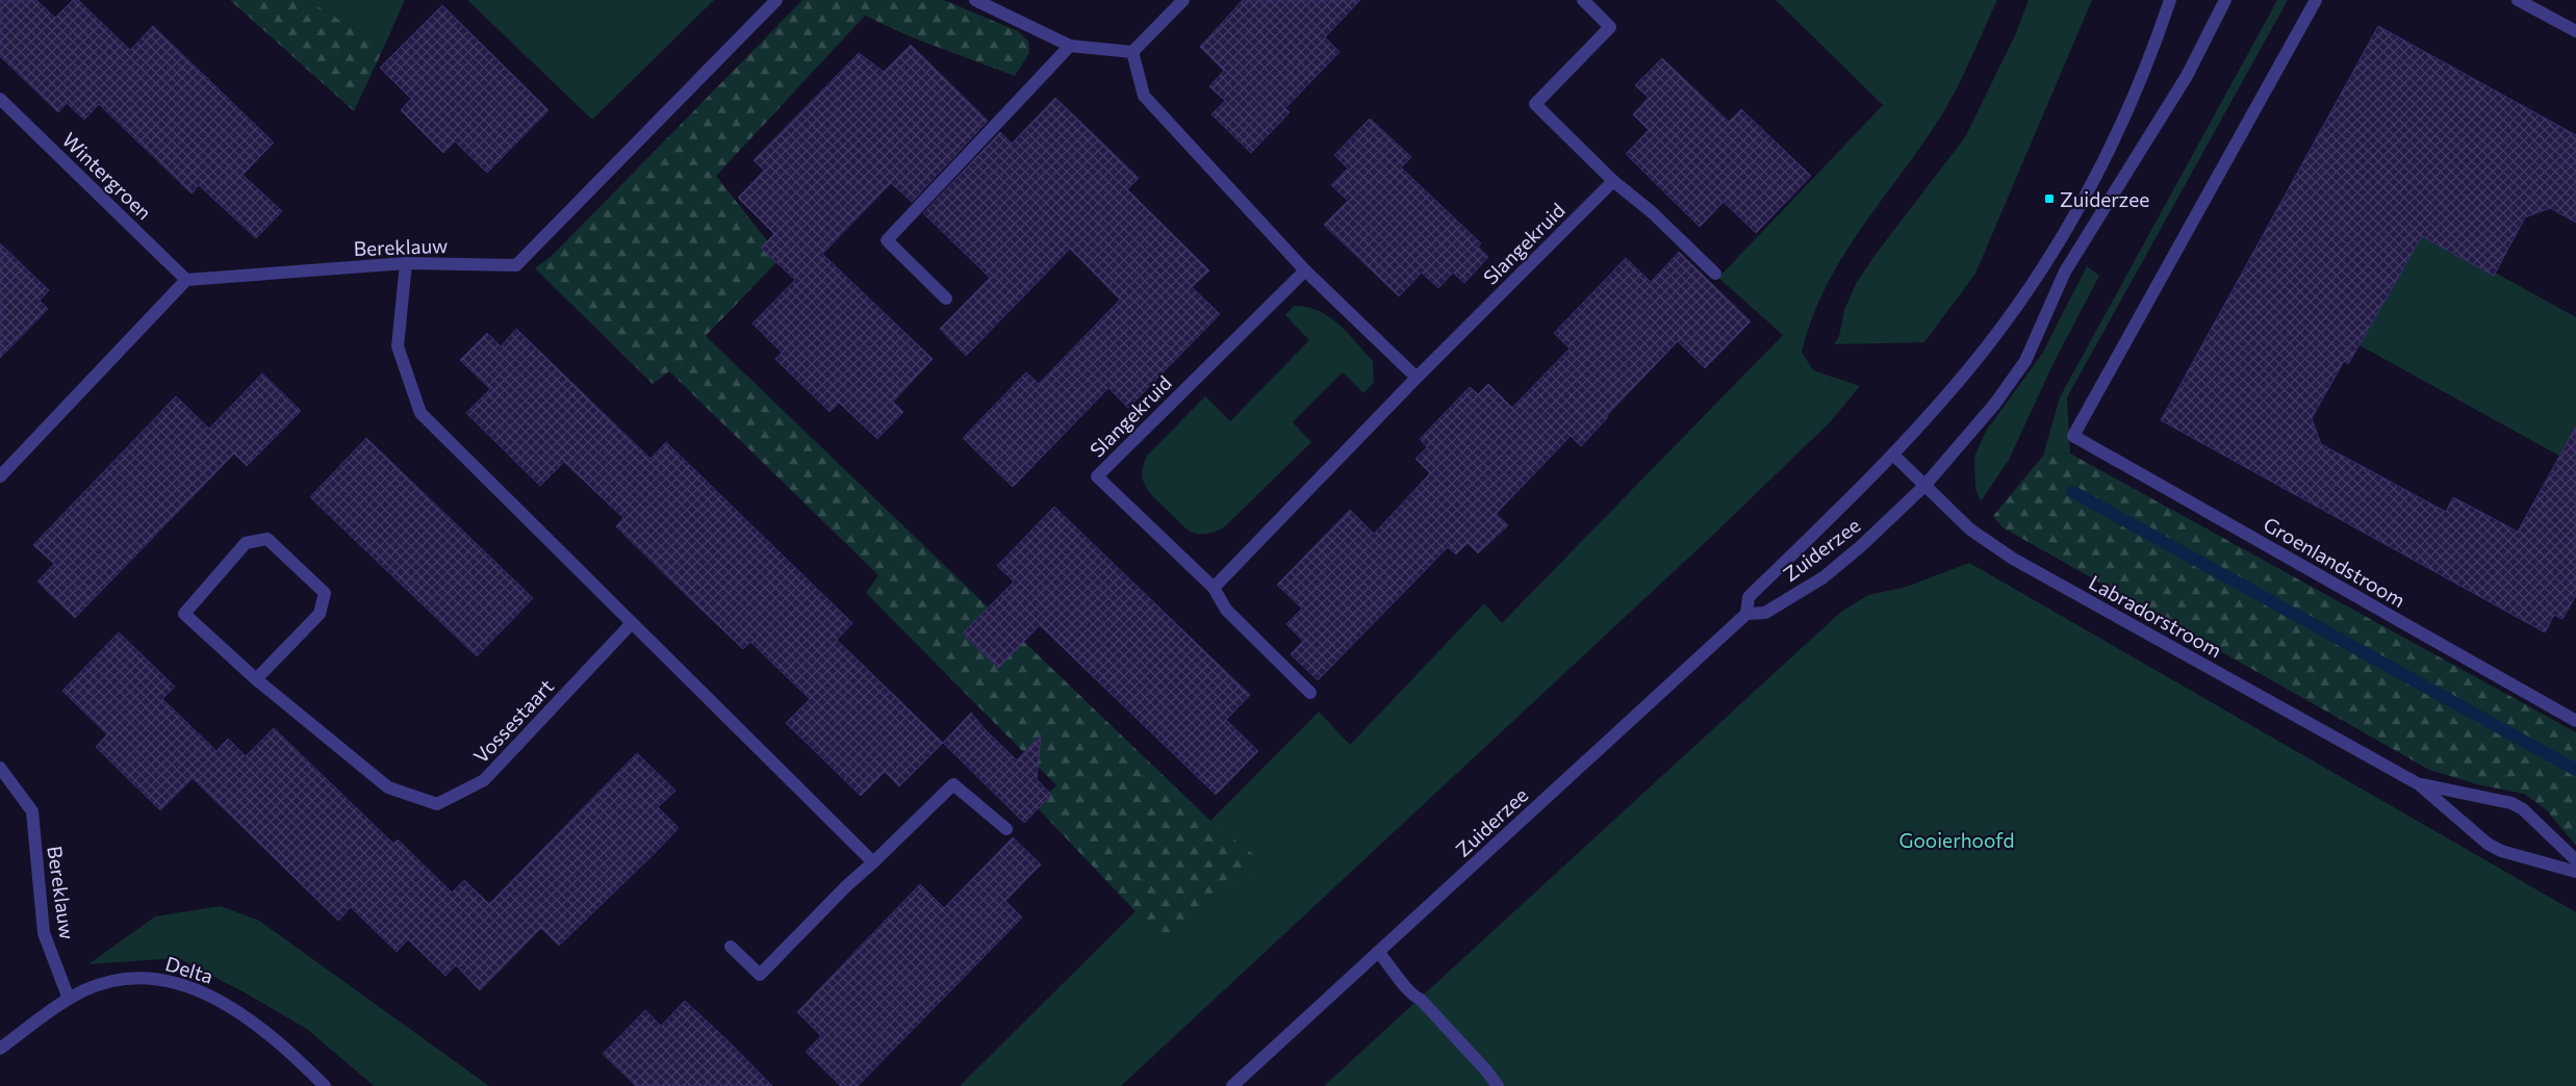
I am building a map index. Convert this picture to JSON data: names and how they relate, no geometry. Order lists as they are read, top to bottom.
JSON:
{
  "streets": {
    "street": [
      "Wintergroen",
      "Slangekruid",
      "Bereklauw",
      "Zuiderzee",
      "Groenlandstroom",
      "Labradorstroom",
      "Vossestaart",
      "Delta"
    ]
  },
  "crossings": [
    ["Wintergroen", "Bereklauw"],
    ["Bereklauw", "Delta"],
    ["Zuiderzee", "Labradorstroom"]
  ],
  "parks": ["Gooierhoofd"],
  "places": {
    "transit": ["Zuiderzee"]
  }
}
